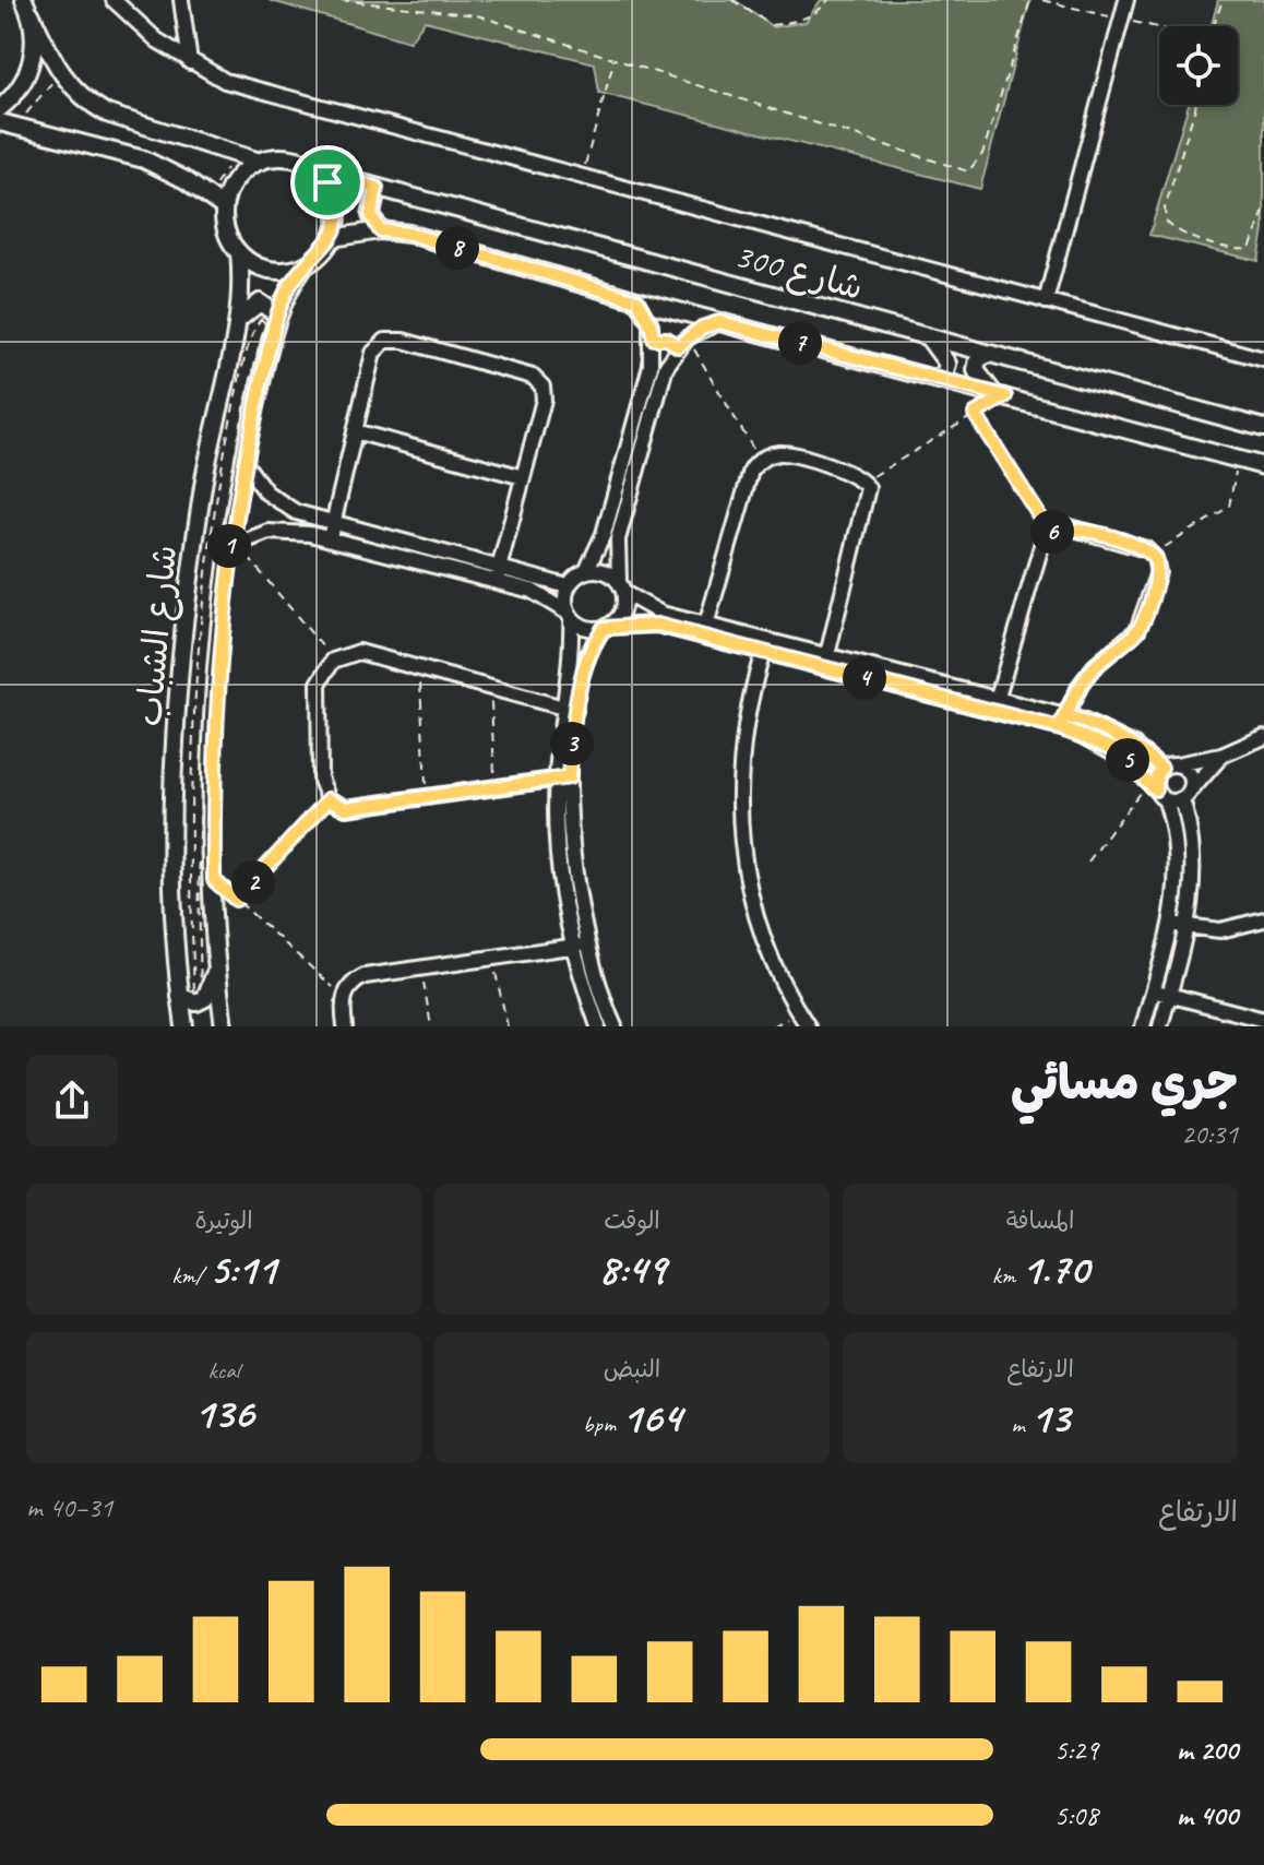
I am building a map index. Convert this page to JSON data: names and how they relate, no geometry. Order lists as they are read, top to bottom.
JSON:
{
  "streets": {
    "street": ["شارع 300", "شارع الشباب"]
  },
  "crossings": [
    ["شارع 300", "شارع الشباب"]
  ],
  "page": {
    "pins": [
      "8",
      "7",
      "6",
      "1",
      "4",
      "3",
      "5",
      "2"
    ],
    "heading": ["جري مسائي", "20:31"],
    "stats": [
      ["المسافة", "1.70 km"],
      ["الوقت", "8:49"],
      ["الوتيرة", "5:11 /km"],
      ["الارتفاع", "13 m"],
      ["النبض", "164 bpm"],
      ["kcal", "136"]
    ],
    "chart": ["الارتفاع", "31–40 m"],
    "list": [
      {
        "name": "200 m",
        "note": "5:29"
      },
      {
        "name": "400 m",
        "note": "5:08"
      }
    ]
  }
}
